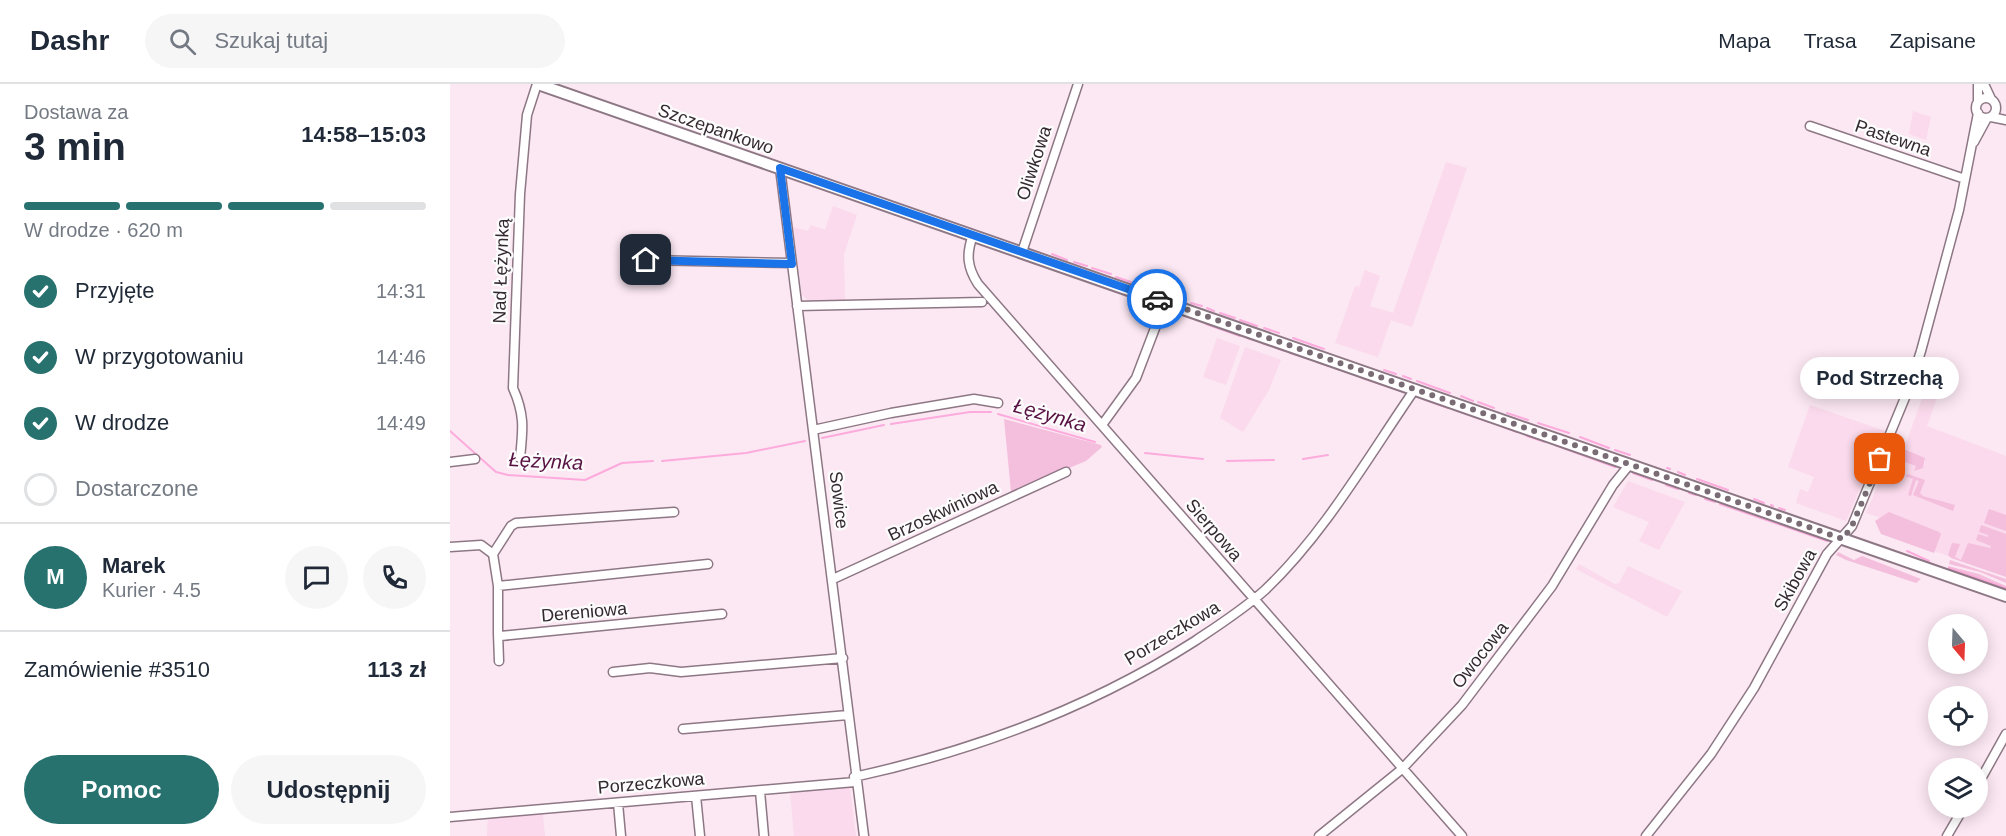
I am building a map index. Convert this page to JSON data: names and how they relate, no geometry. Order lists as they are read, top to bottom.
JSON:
{
  "streets": {
    "street": [
      "Szczepankowo",
      "Pastewna",
      "Oliwkowa",
      "Nad Łężynką",
      "Sowice",
      "Brzoskwiniowa",
      "Sierpowa",
      "Skibowa",
      "Dereniowa",
      "Porzeczkowa",
      "Owocowa"
    ]
  },
  "crossings": [
    ["Szczepankowo", "Oliwkowa"],
    ["Szczepankowo", "Nad Łężynką"],
    ["Szczepankowo", "Sowice"],
    ["Szczepankowo", "Sierpowa"],
    ["Szczepankowo", "Skibowa"],
    ["Szczepankowo", "Porzeczkowa"],
    ["Szczepankowo", "Owocowa"],
    ["Pastewna", "Skibowa"],
    ["Sowice", "Brzoskwiniowa"],
    ["Sowice", "Porzeczkowa"],
    ["Sierpowa", "Porzeczkowa"],
    ["Sierpowa", "Owocowa"]
  ],
  "water": ["Łężynka"],
  "places": ["Pod Strzechą"],
  "north": "bottom",
  "page": {
    "header": "Dashr",
    "search": "Szukaj tutaj",
    "nav": ["Mapa", "Trasa", "Zapisane"],
    "heading": ["3 min", "Dostawa za", "14:58–15:03"],
    "panel": [
      "Marek",
      "Kurier · 4.5",
      "Zamówienie #3510",
      "113 zł"
    ],
    "bar": "W drodze · 620 m",
    "list": [
      ["Przyjęte", "14:31"],
      ["W przygotowaniu", "14:46"],
      ["W drodze", "14:49"],
      "Dostarczone"
    ],
    "bubble": "Pod Strzechą",
    "round": "M",
    "buttons": ["Pomoc", "Udostępnij"]
  }
}
